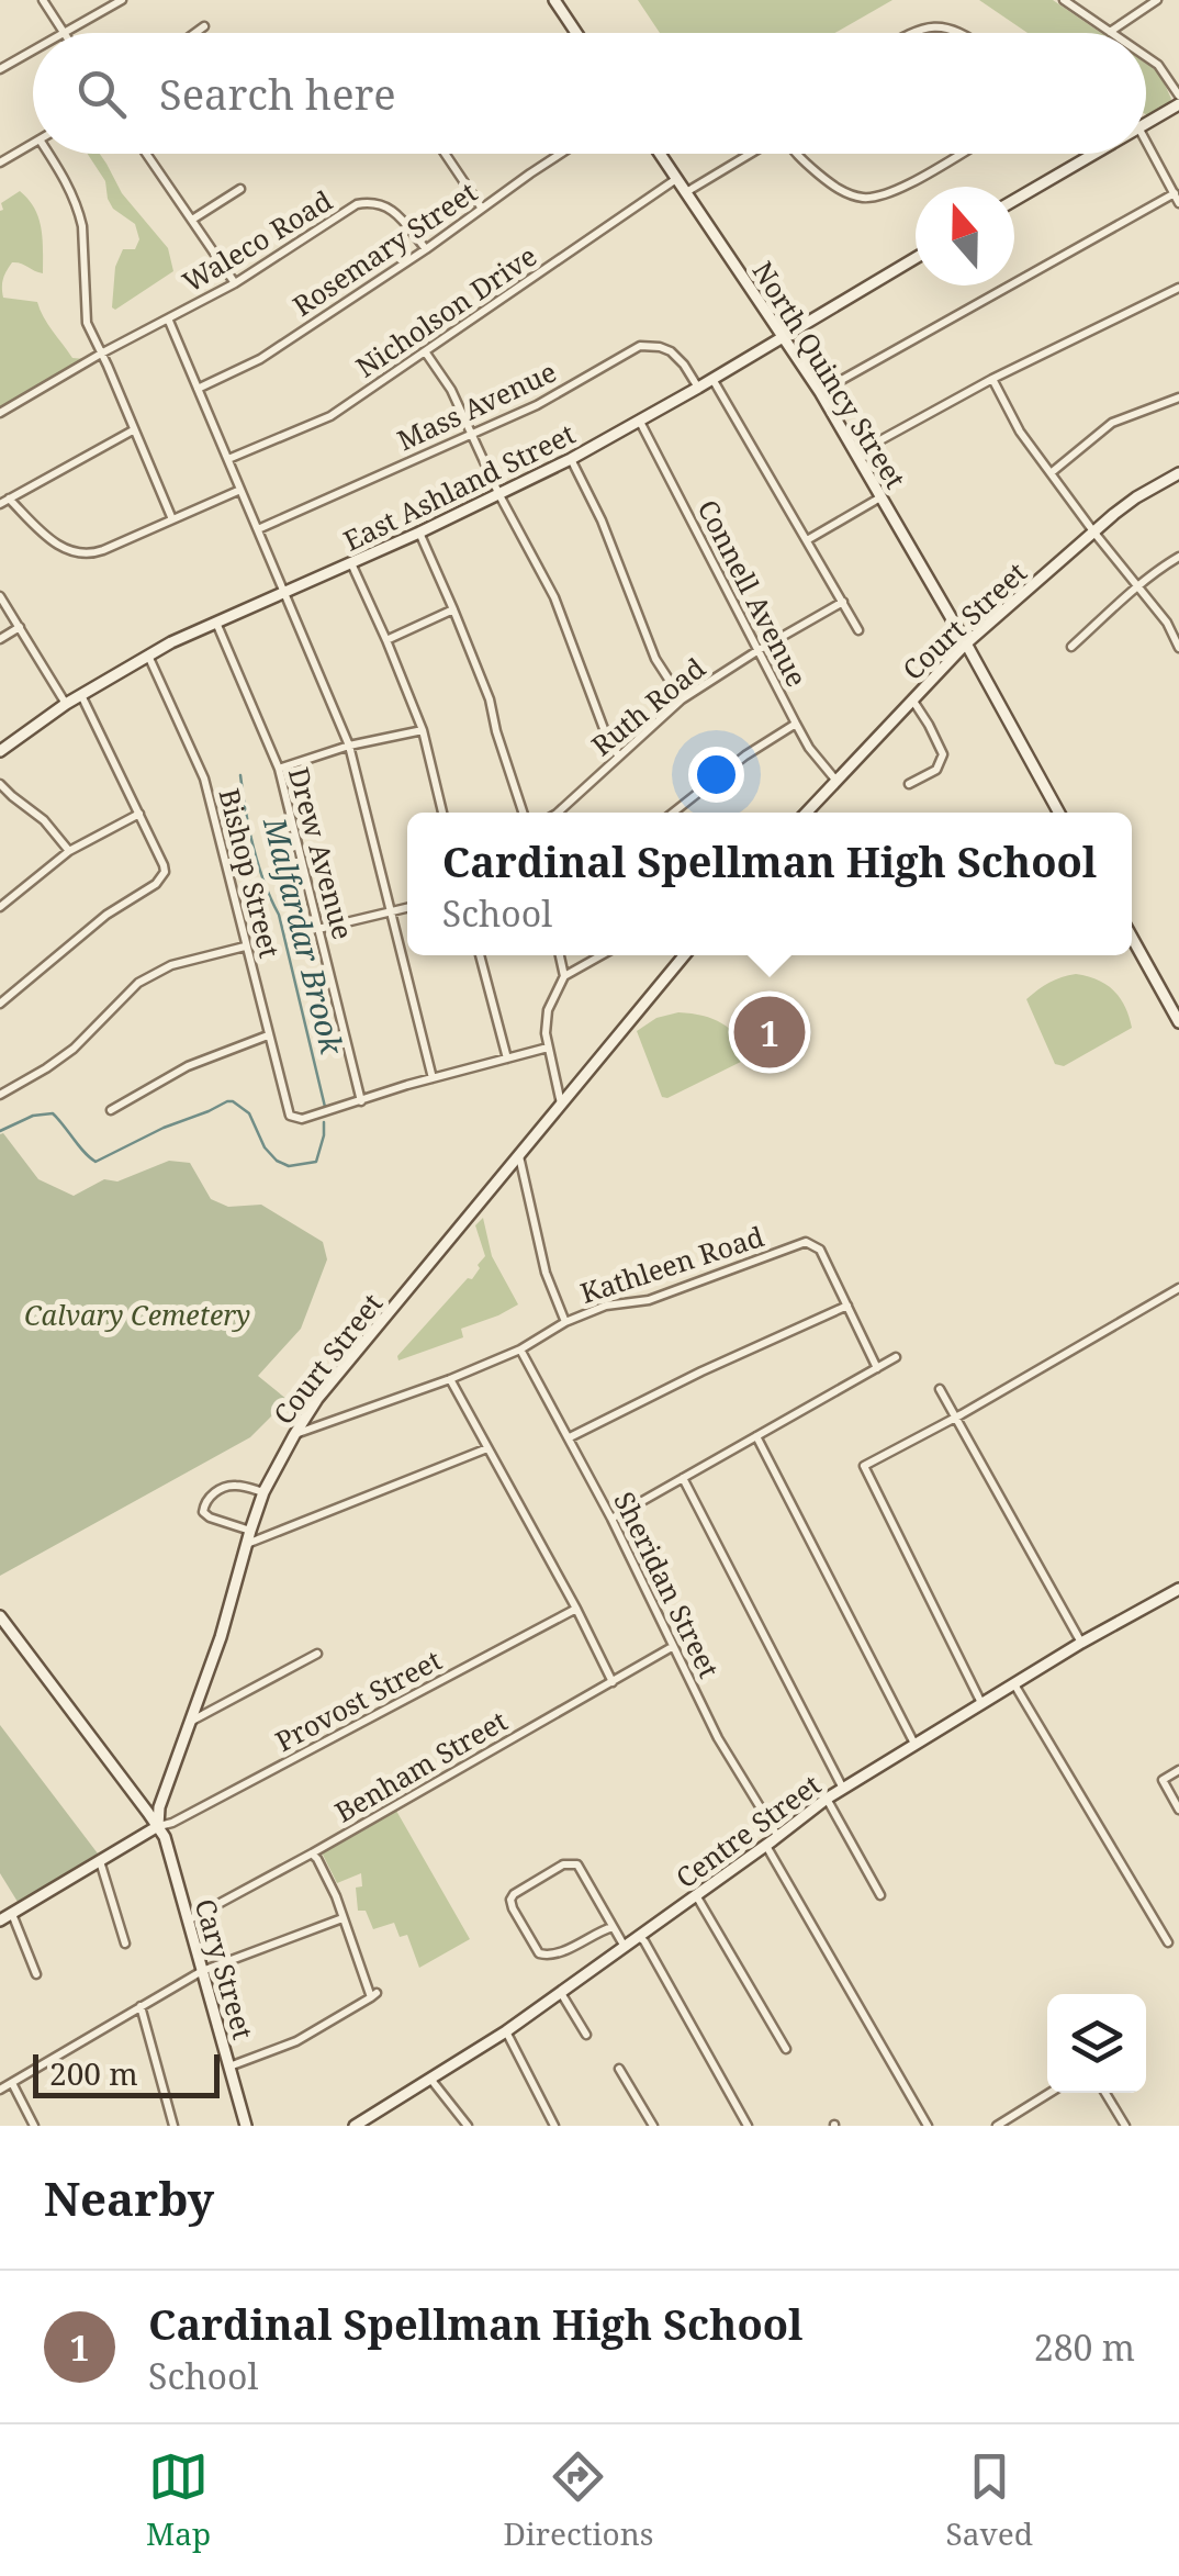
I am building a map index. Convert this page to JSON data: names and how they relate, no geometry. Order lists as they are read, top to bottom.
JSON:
{
  "streets": {
    "main road": [
      "North Quincy Street",
      "East Ashland Street",
      "Court Street",
      "Centre Street",
      "Cary Street"
    ],
    "street": [
      "Waleco Road",
      "Rosemary Street",
      "Nicholson Drive",
      "Mass Avenue",
      "Connell Avenue",
      "Ruth Road",
      "Drew Avenue",
      "Bishop Street",
      "Kathleen Road",
      "Sheridan Street",
      "Provost Street",
      "Benham Street"
    ]
  },
  "crossings": [
    ["Waleco Road", "Rosemary Street"],
    ["Nicholson Drive", "North Quincy Street"],
    ["North Quincy Street", "East Ashland Street"],
    ["North Quincy Street", "Court Street"],
    ["Mass Avenue", "East Ashland Street"],
    ["East Ashland Street", "Connell Avenue"],
    ["East Ashland Street", "Drew Avenue"],
    ["East Ashland Street", "Bishop Street"],
    ["Connell Avenue", "Court Street"],
    ["Connell Avenue", "Ruth Road"],
    ["Court Street", "Kathleen Road"],
    ["Court Street", "Provost Street"],
    ["Court Street", "Cary Street"],
    ["Drew Avenue", "Bishop Street"],
    ["Kathleen Road", "Sheridan Street"],
    ["Sheridan Street", "Benham Street"],
    ["Sheridan Street", "Centre Street"],
    ["Provost Street", "Cary Street"],
    ["Benham Street", "Cary Street"]
  ],
  "water": ["Malfardar Brook"],
  "parks": ["Calvary Cemetery"],
  "scale_bar": "200 m",
  "north": "top",
  "page": {
    "search": "Search here",
    "popup": ["Cardinal Spellman High School", "School"],
    "pins": "1",
    "scale": "200 m",
    "heading": "Nearby",
    "list": [
      {
        "mark": "1",
        "name": "Cardinal Spellman High School",
        "note": "School",
        "value": "280 m"
      }
    ],
    "nav": ["Map", "Directions", "Saved"]
  }
}
